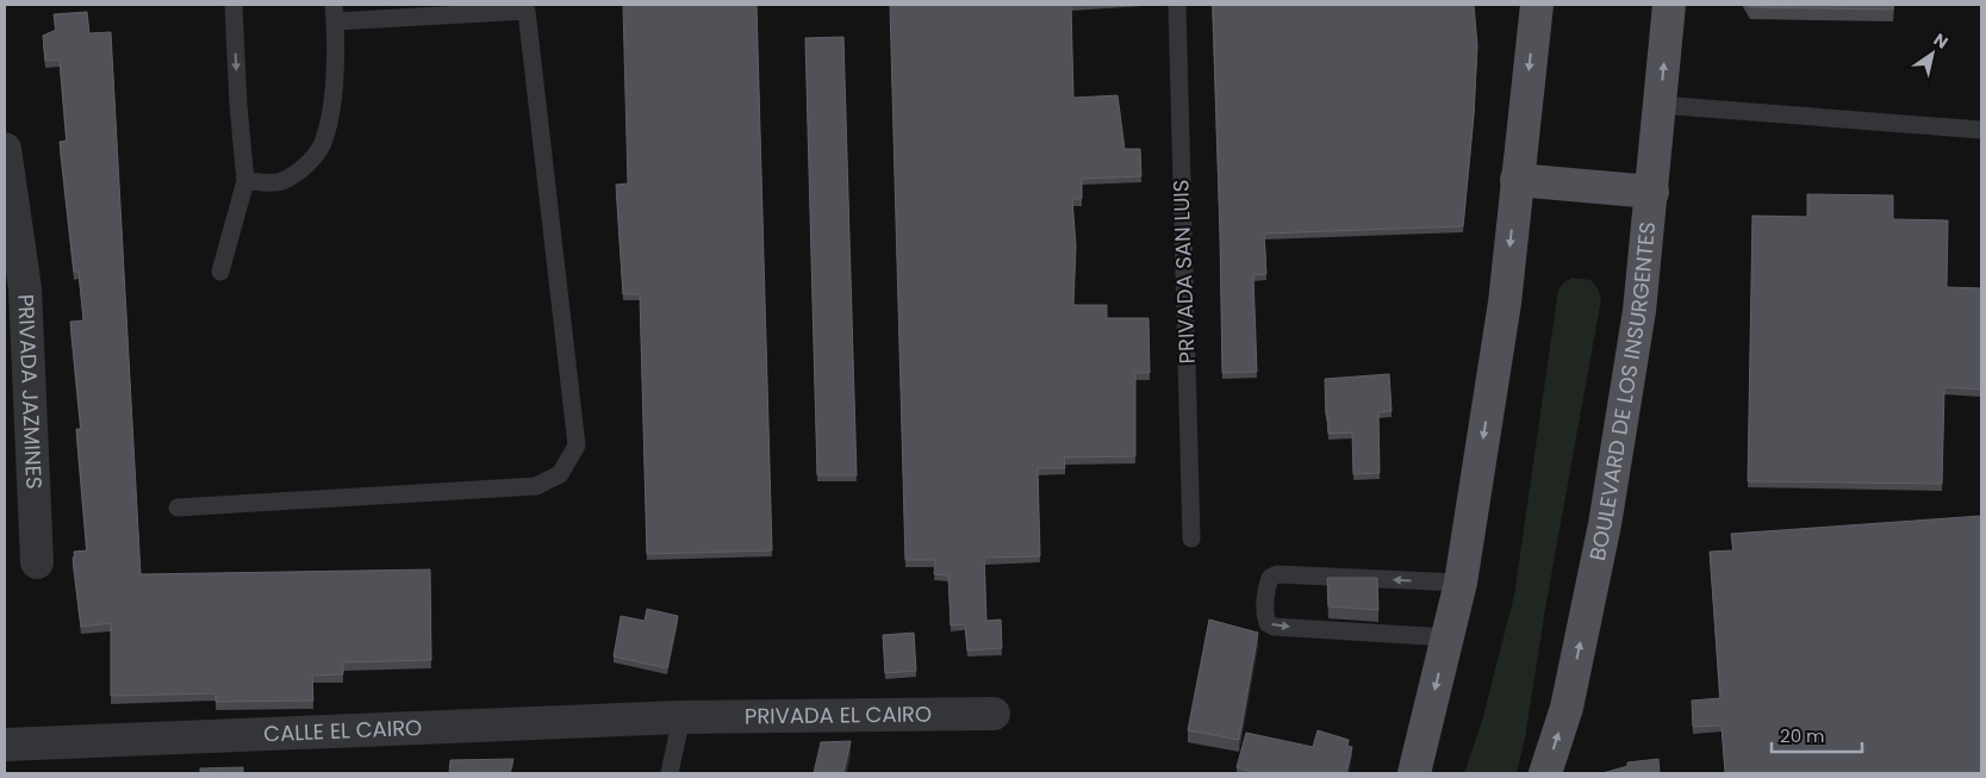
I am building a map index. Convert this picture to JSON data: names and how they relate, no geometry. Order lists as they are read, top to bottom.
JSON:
{
  "streets": {
    "main road": ["BOULEVARD DE LOS INSURGENTES"],
    "street": ["PRIVADA JAZMINES", "PRIVADA EL CAIRO", "CALLE EL CAIRO"],
    "lane": ["PRIVADA SAN LUIS"]
  },
  "crossings": [
    ["PRIVADA EL CAIRO", "CALLE EL CAIRO"]
  ],
  "scale_bar": "20 m",
  "north": "top right"
}
